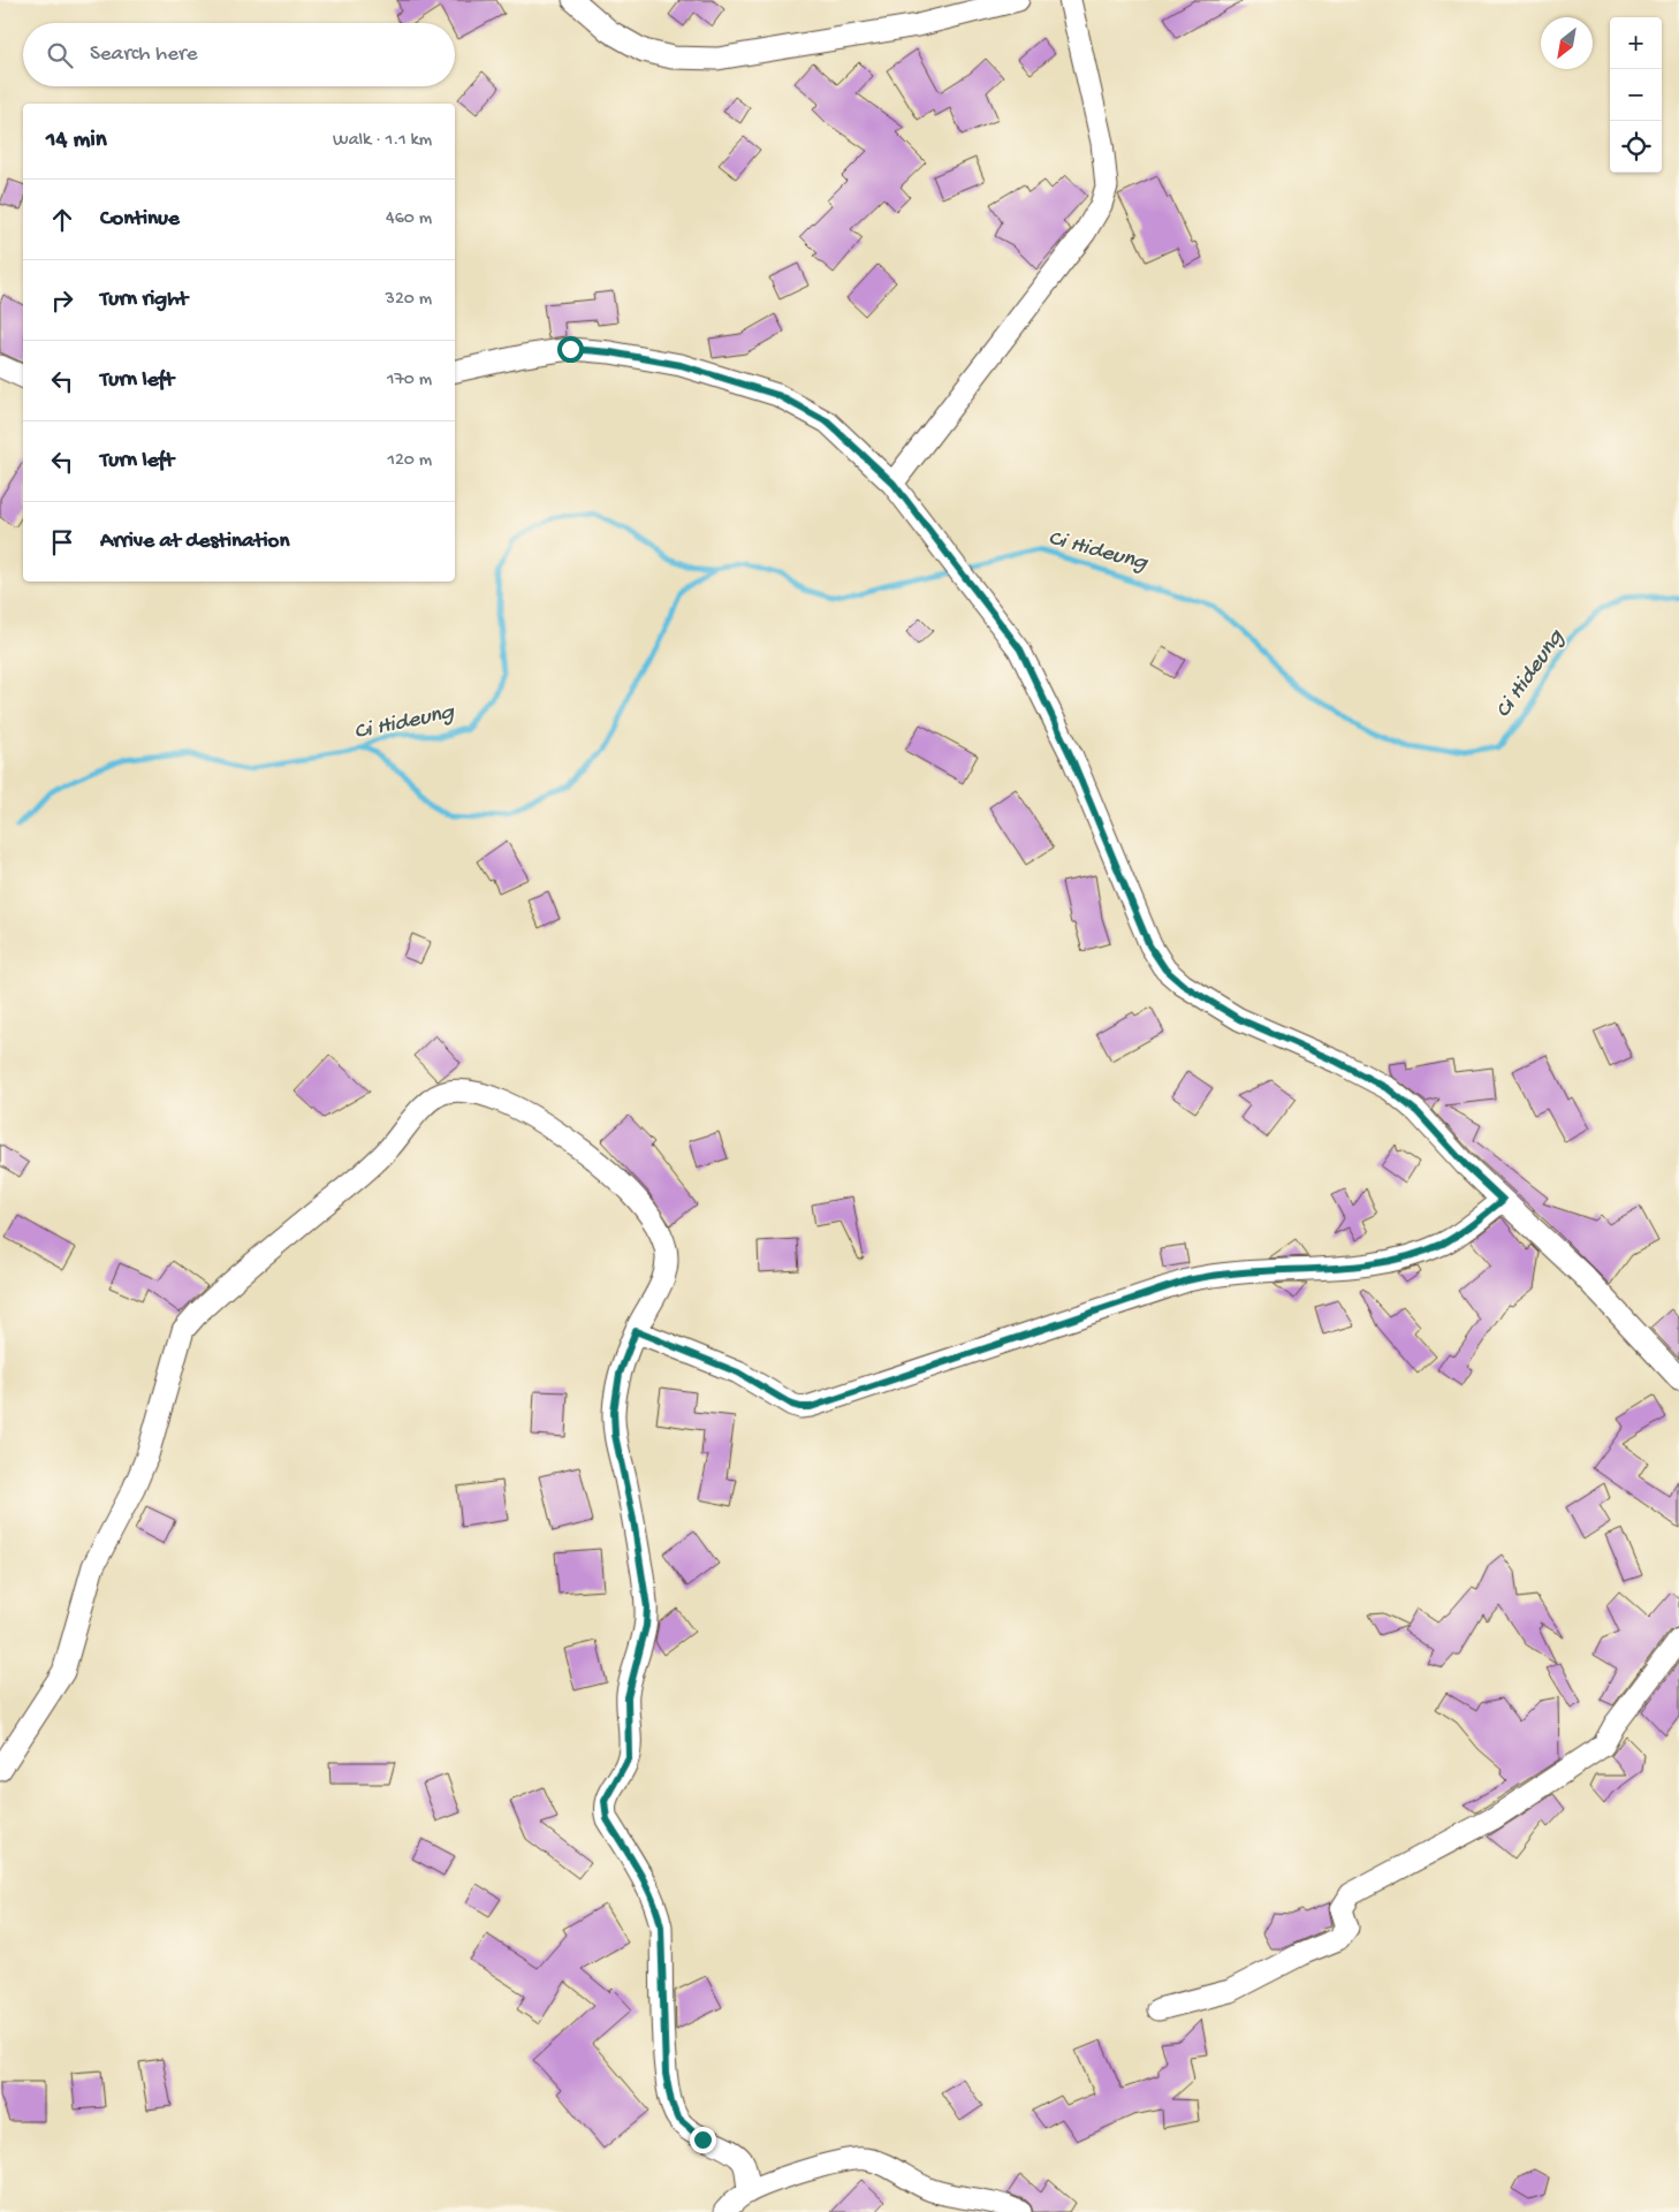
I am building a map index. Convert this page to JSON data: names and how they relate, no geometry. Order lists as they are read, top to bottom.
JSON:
{
  "water": ["Ci Hideung"],
  "north": "bottom left",
  "page": {
    "map_buttons": ["+", "−"],
    "search": "Search here",
    "heading": ["14 min", "Walk · 1.1 km"],
    "list": [
      ["Continue", "460 m"],
      ["Turn right", "320 m"],
      ["Turn left", "170 m"],
      ["Turn left", "120 m"],
      "Arrive at destination"
    ]
  }
}
